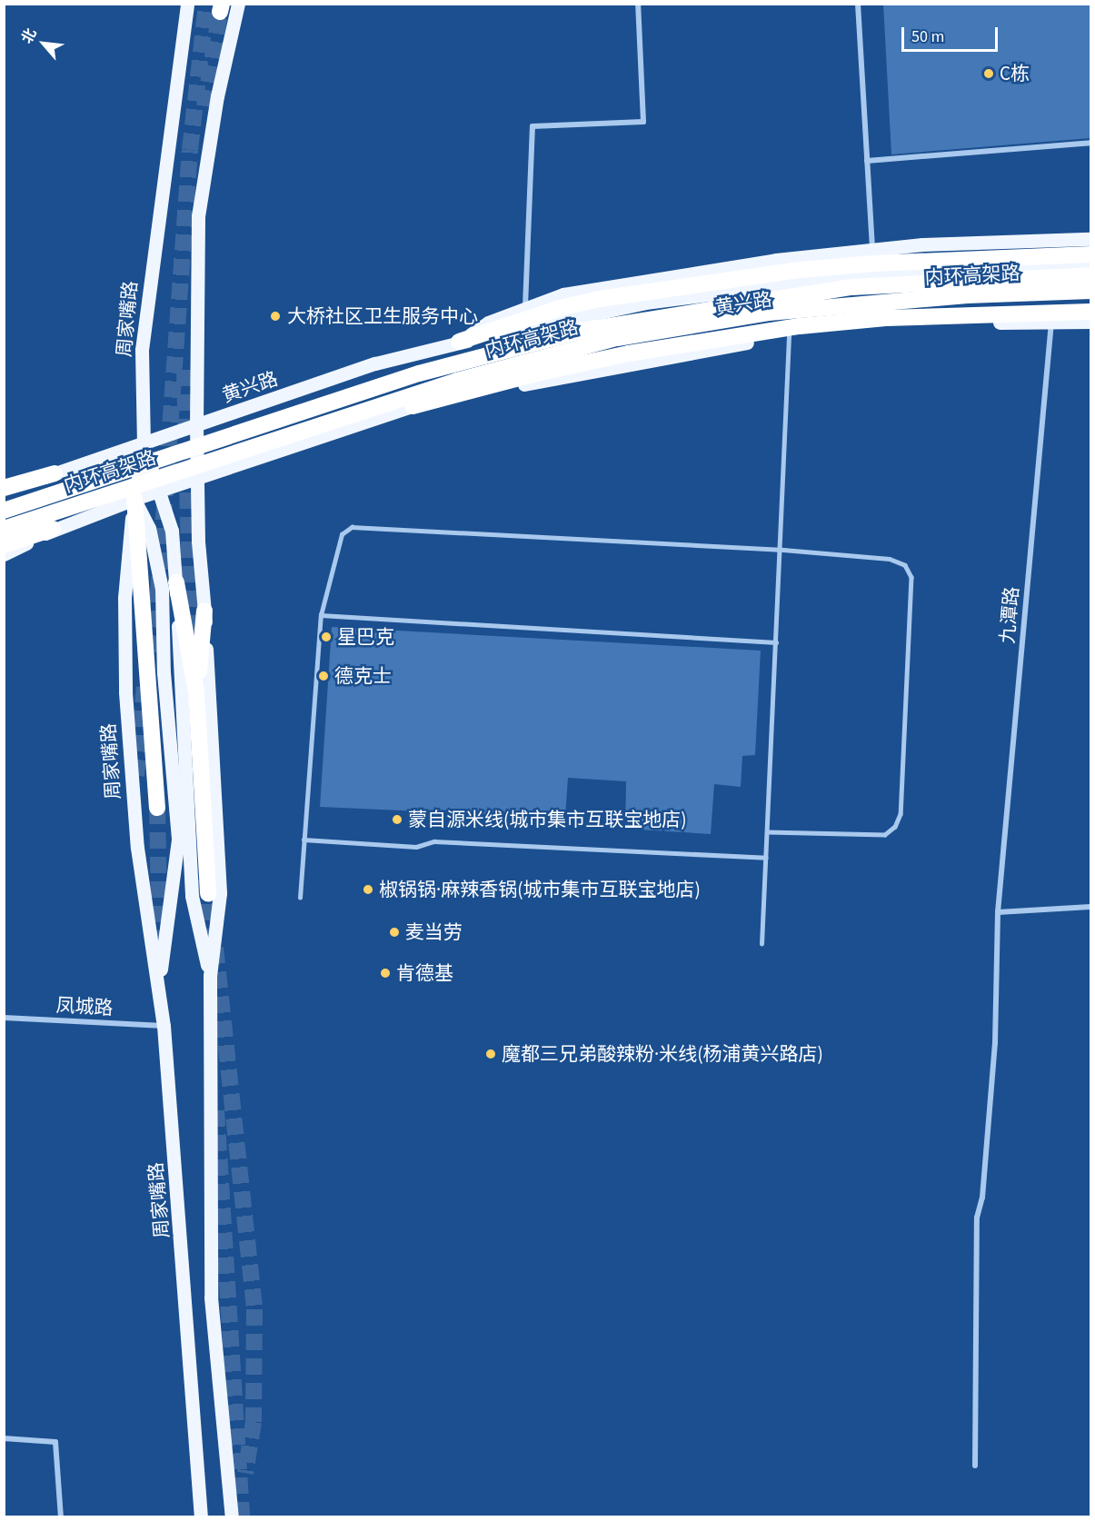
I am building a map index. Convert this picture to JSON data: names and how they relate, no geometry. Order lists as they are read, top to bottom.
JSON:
{
  "streets": {
    "highway": ["内环高架路"],
    "main road": ["黄兴路", "周家嘴路"],
    "street": ["九潭路", "凤城路"]
  },
  "crossings": [
    ["黄兴路", "周家嘴路"],
    ["周家嘴路", "凤城路"]
  ],
  "places": [
    "C栋",
    "大桥社区卫生服务中心",
    "星巴克",
    "德克士",
    "蒙自源米线(城市集市互联宝地店)",
    "椒锅锅·麻辣香锅(城市集市互联宝地店)",
    "麦当劳",
    "肯德基",
    "魔都三兄弟酸辣粉·米线(杨浦黄兴路店)"
  ],
  "scale_bar": "50 m",
  "north": "top left"
}
